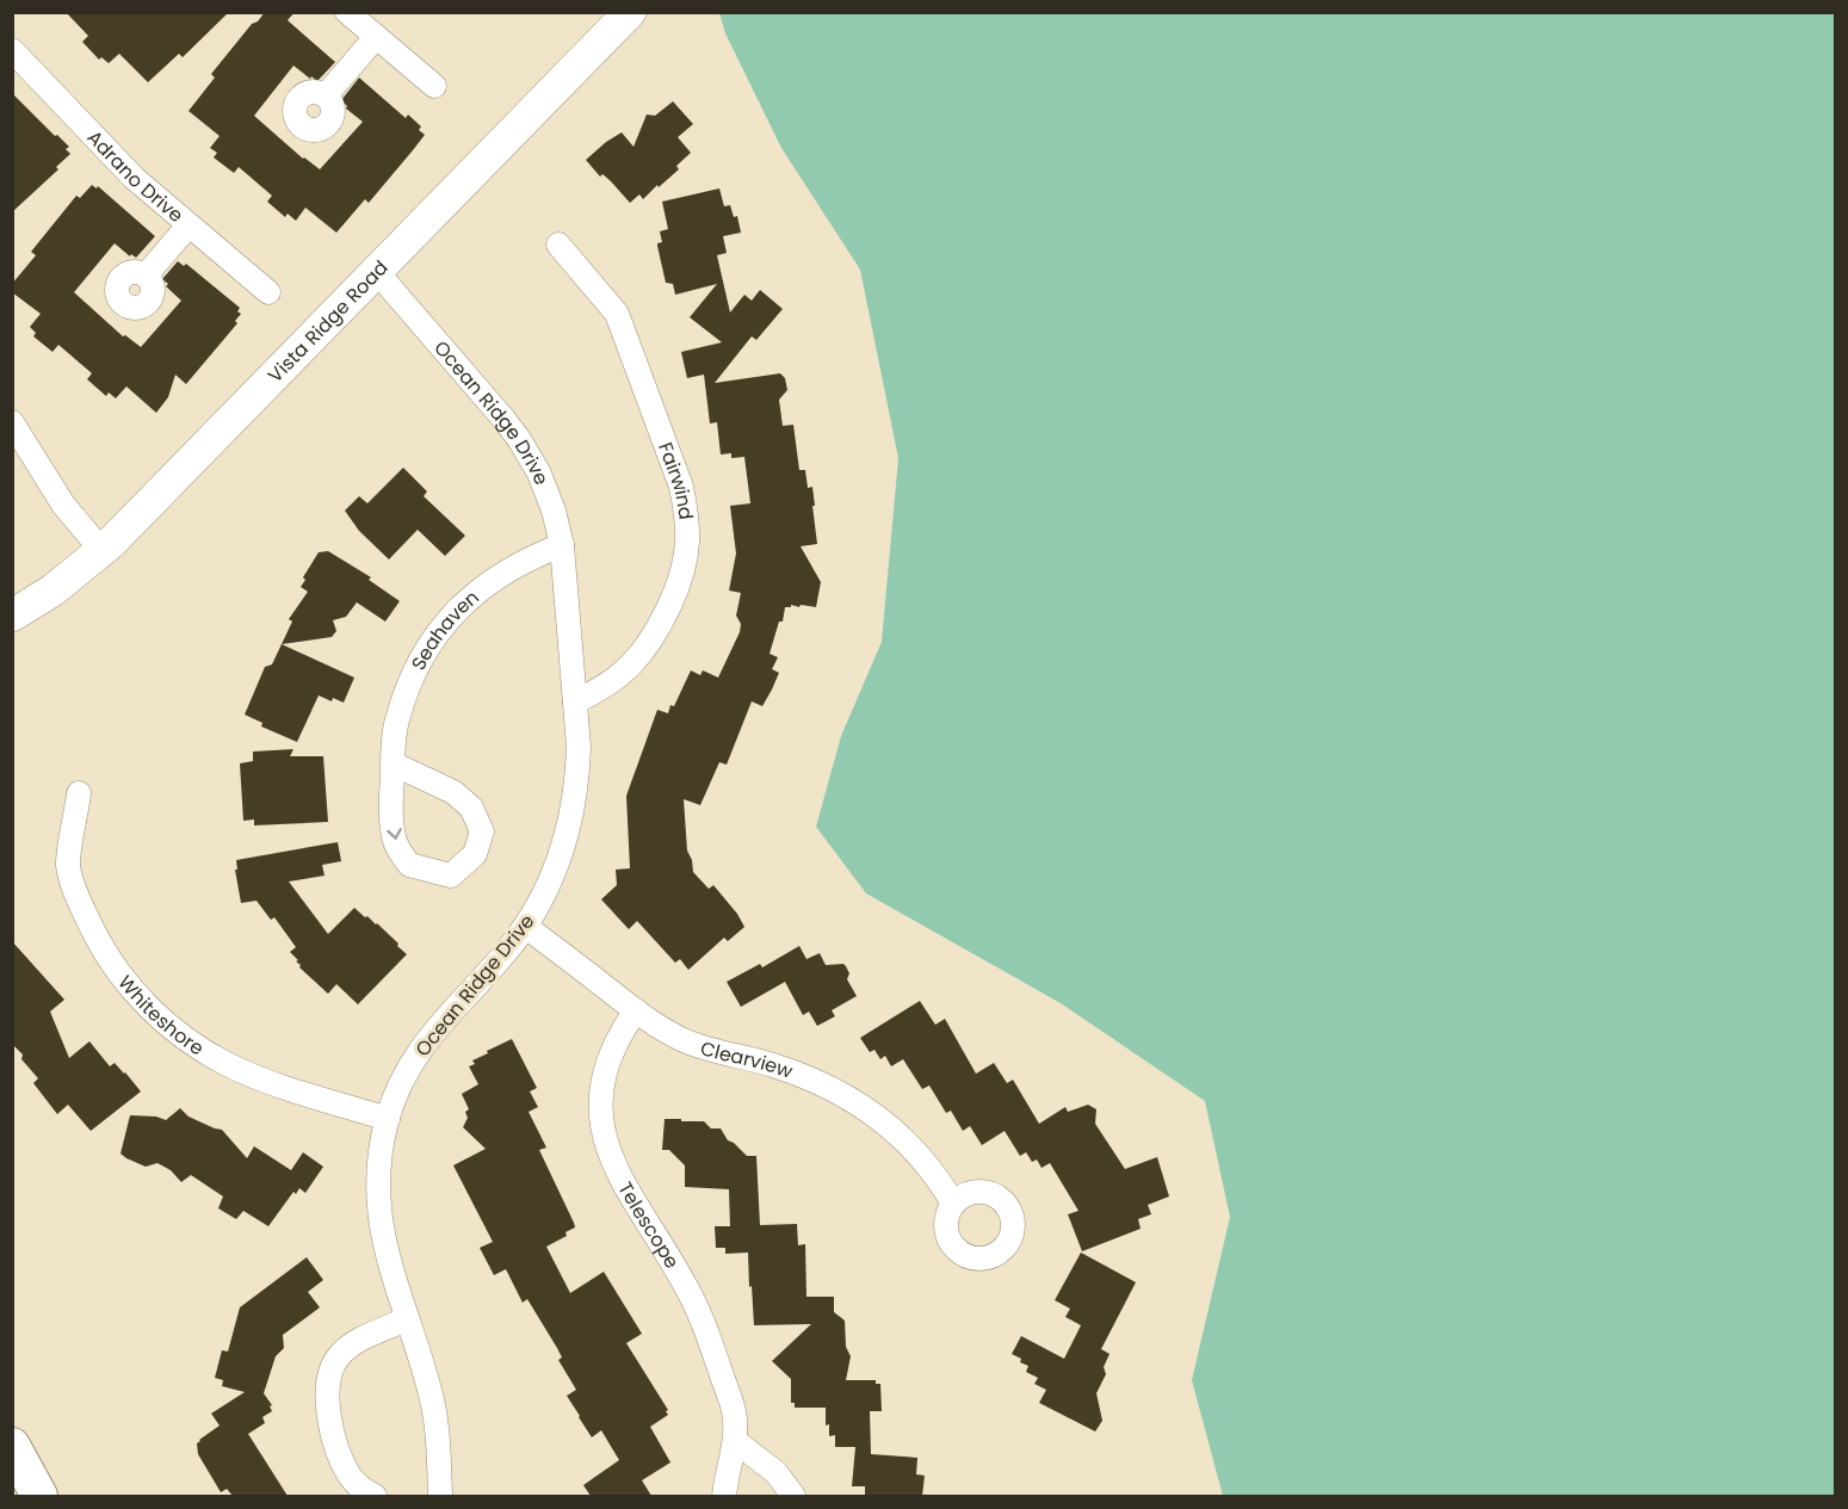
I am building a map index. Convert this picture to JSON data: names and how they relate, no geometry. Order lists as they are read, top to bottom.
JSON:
{
  "streets": {
    "street": [
      "Adrano Drive",
      "Vista Ridge Road",
      "Ocean Ridge Drive",
      "Fairwind",
      "Seahaven",
      "Whiteshore",
      "Clearview",
      "Telescope"
    ]
  },
  "crossings": [
    ["Vista Ridge Road", "Ocean Ridge Drive"],
    ["Ocean Ridge Drive", "Fairwind"],
    ["Ocean Ridge Drive", "Seahaven"],
    ["Ocean Ridge Drive", "Whiteshore"],
    ["Ocean Ridge Drive", "Clearview"],
    ["Clearview", "Telescope"]
  ]
}
